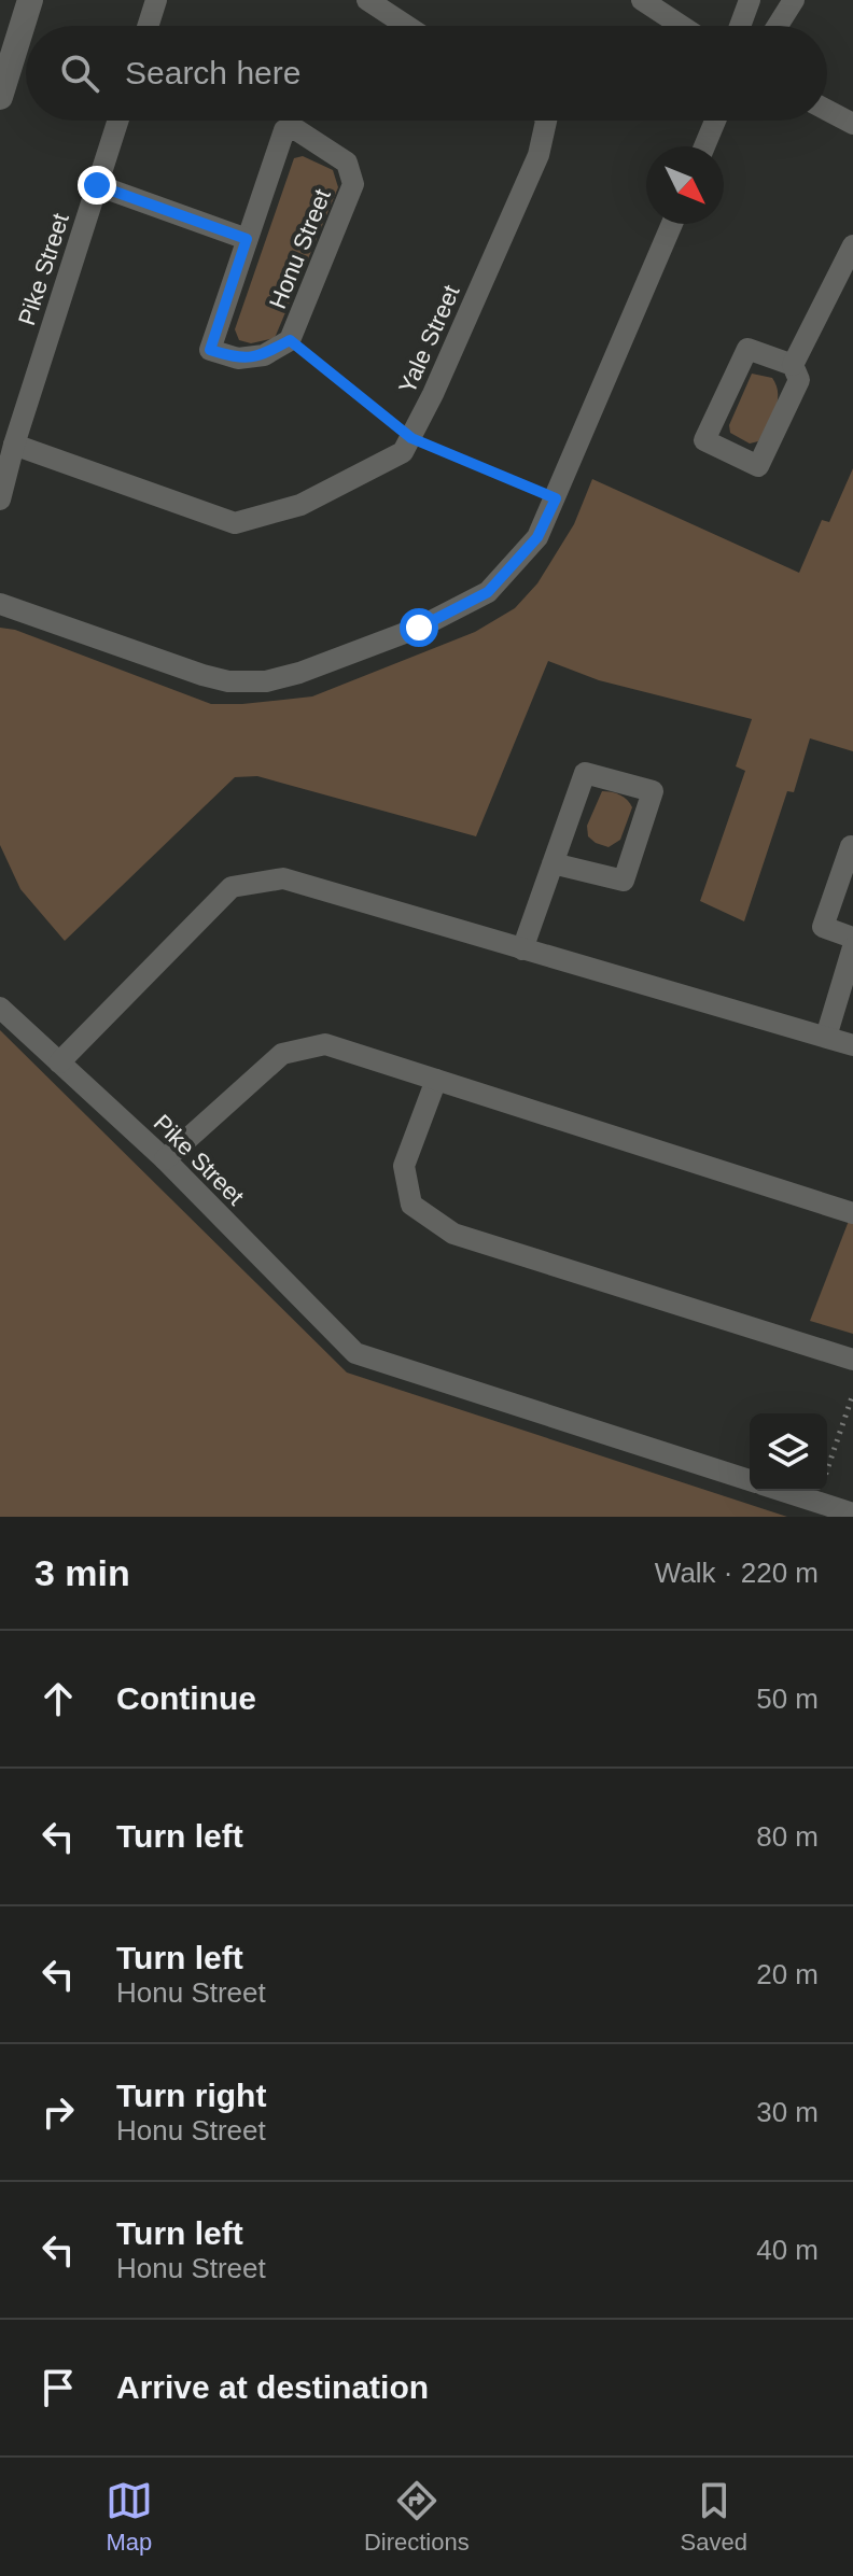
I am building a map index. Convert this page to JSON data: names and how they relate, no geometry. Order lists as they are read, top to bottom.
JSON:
{
  "streets": {
    "street": ["Honu Street", "Pike Street", "Yale Street"]
  },
  "crossings": [
    ["Pike Street", "Yale Street"]
  ],
  "north": "bottom right",
  "page": {
    "search": "Search here",
    "heading": ["3 min", "Walk · 220 m"],
    "list": [
      ["Continue", "50 m"],
      ["Turn left", "80 m"],
      ["Turn left", "Honu Street", "20 m"],
      ["Turn right", "Honu Street", "30 m"],
      ["Turn left", "Honu Street", "40 m"],
      "Arrive at destination"
    ],
    "nav": ["Map", "Directions", "Saved"]
  }
}
